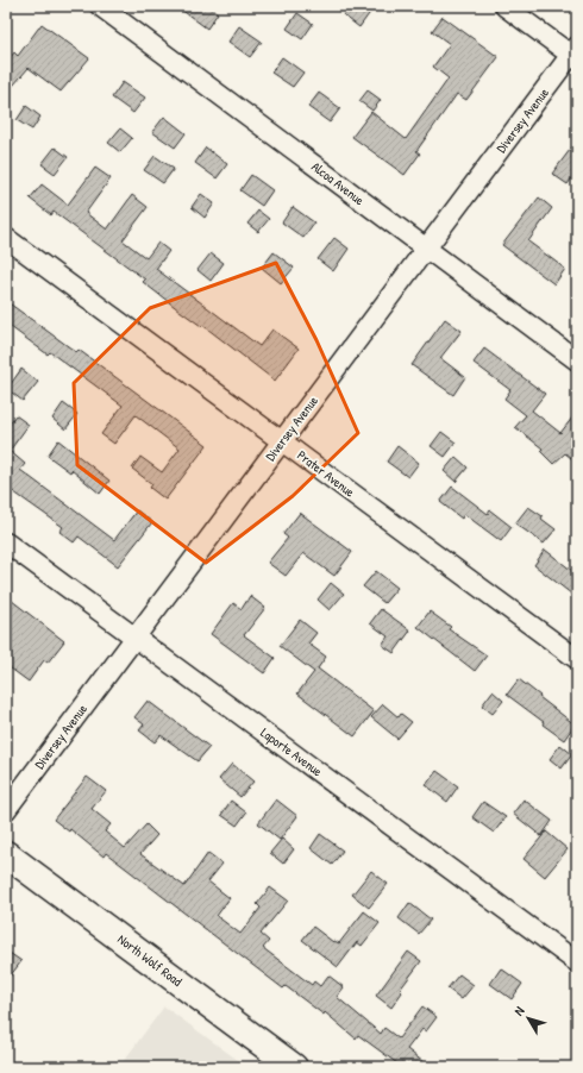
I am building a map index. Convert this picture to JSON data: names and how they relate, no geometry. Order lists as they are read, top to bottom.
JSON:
{
  "streets": {
    "main road": ["North Wolf Road"],
    "street": [
      "Diversey Avenue",
      "Alcoa Avenue",
      "Prater Avenue",
      "Laporte Avenue"
    ]
  },
  "crossings": [
    ["Diversey Avenue", "Alcoa Avenue"],
    ["Diversey Avenue", "Prater Avenue"],
    ["Diversey Avenue", "Laporte Avenue"]
  ],
  "north": "top left"
}
